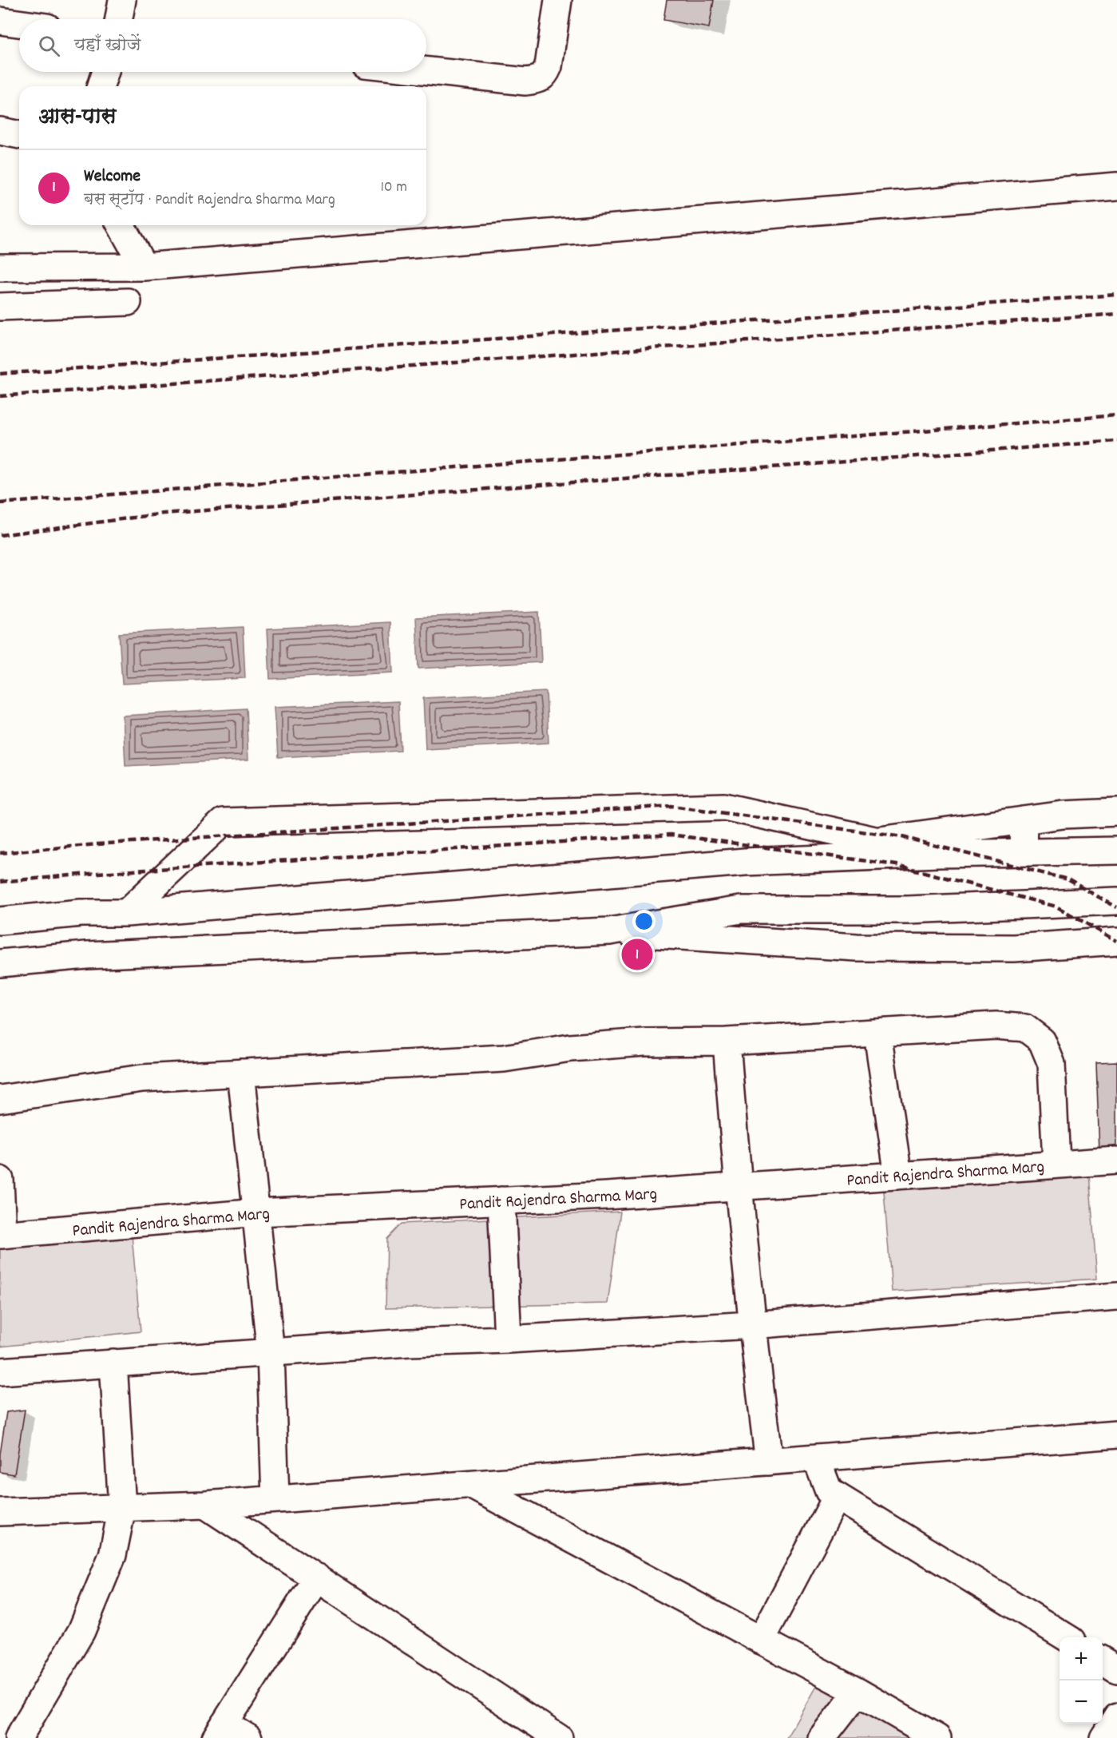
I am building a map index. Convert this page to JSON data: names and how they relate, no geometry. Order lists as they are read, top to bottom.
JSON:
{
  "streets": {
    "main road": ["Pandit Rajendra Sharma Marg"]
  },
  "page": {
    "search": "यहाँ खोजें",
    "heading": "आस-पास",
    "list": [
      {
        "mark": "1",
        "name": "Welcome",
        "note": "बस स्टॉप · Pandit Rajendra Sharma Marg",
        "value": "10 m"
      }
    ],
    "pins": "1",
    "map_buttons": ["+", "−"]
  }
}
